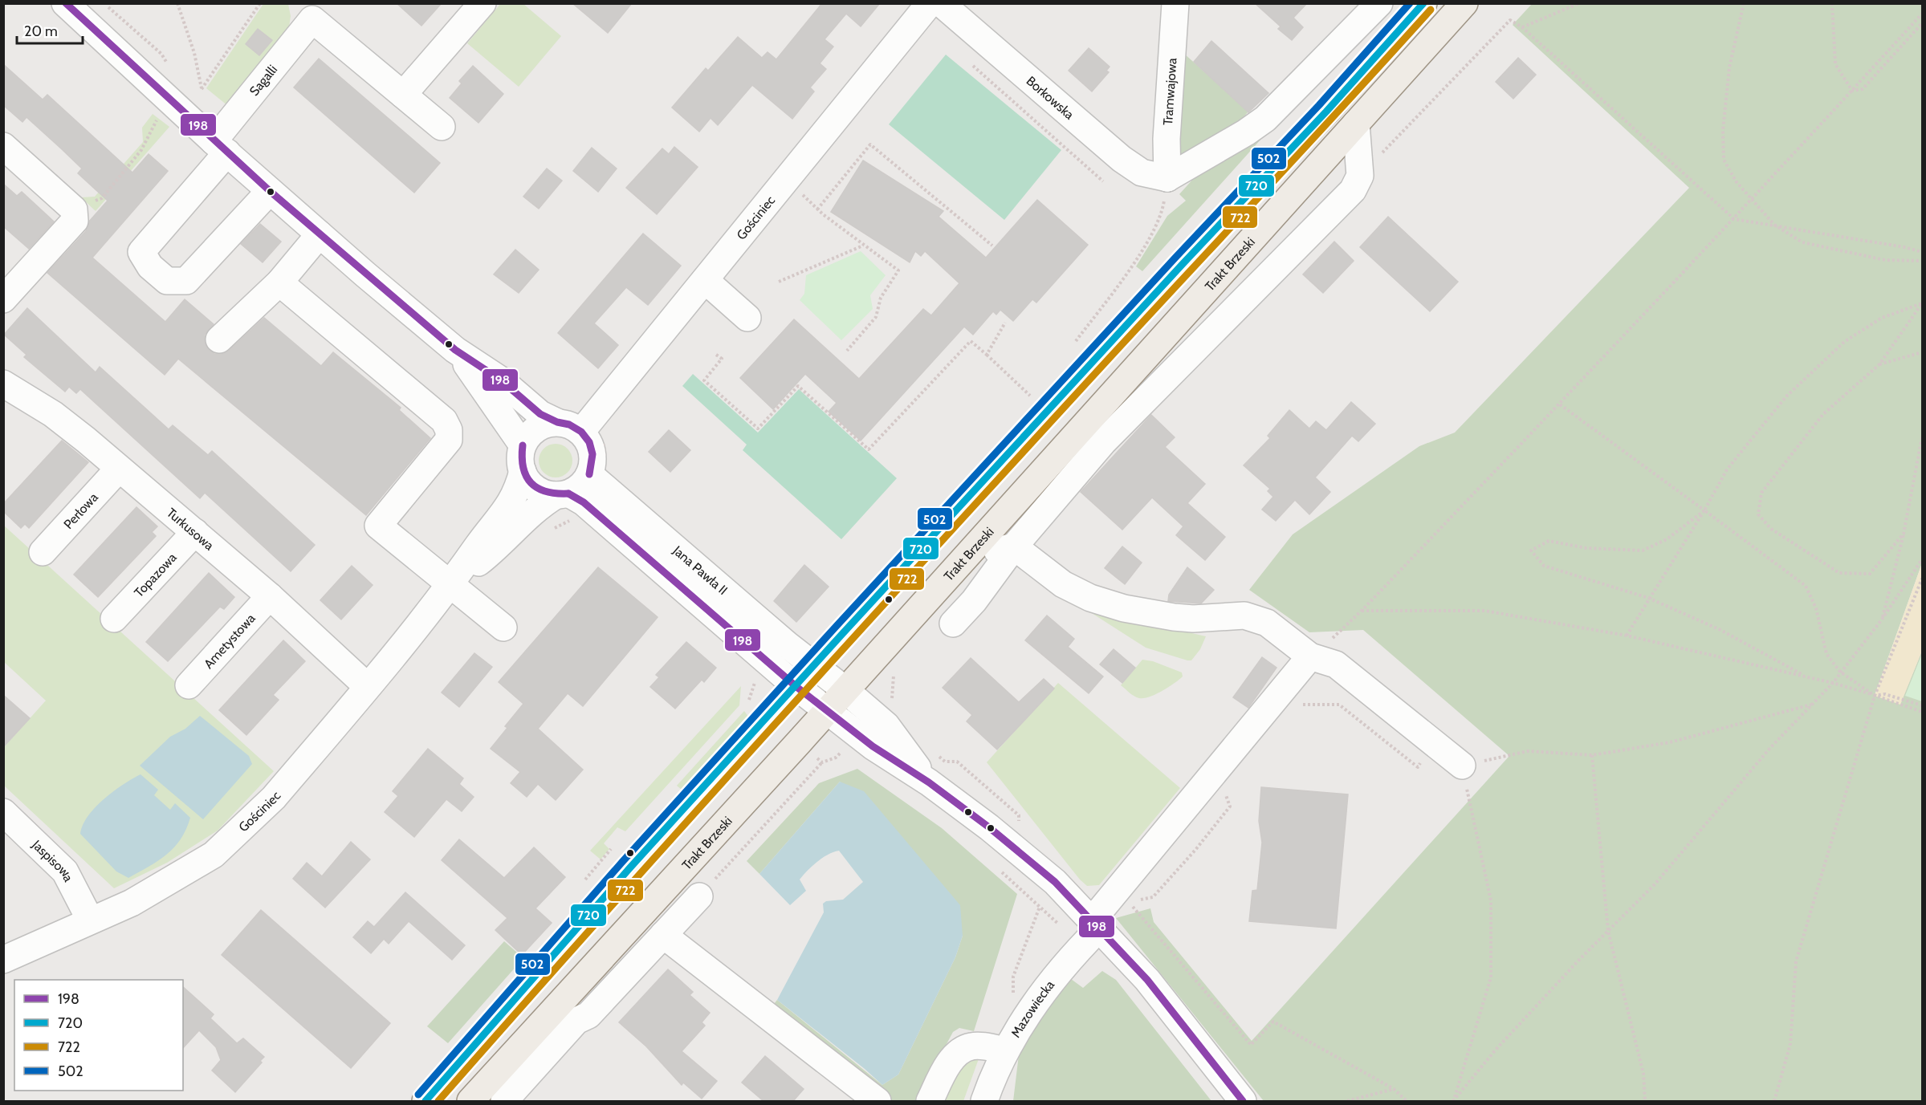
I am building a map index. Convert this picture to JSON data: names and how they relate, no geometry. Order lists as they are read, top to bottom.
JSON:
{
  "streets": {
    "main road": ["Trakt Brzeski"],
    "street": [
      "Sagalli",
      "Tramwajowa",
      "Borkowska",
      "Gościniec",
      "Perłowa",
      "Turkusowa",
      "Jana Pawła II",
      "Topazowa",
      "Ametystowa",
      "Jaspisowa",
      "Mazowiecka"
    ]
  },
  "crossings": [
    ["Tramwajowa", "Borkowska"],
    ["Gościniec", "Turkusowa"],
    ["Gościniec", "Jana Pawła II"],
    ["Gościniec", "Jaspisowa"],
    ["Trakt Brzeski", "Jana Pawła II"],
    ["Perłowa", "Turkusowa"],
    ["Turkusowa", "Topazowa"],
    ["Turkusowa", "Ametystowa"]
  ],
  "lines": [
    "transit line 198",
    "transit line 720",
    "transit line 502",
    "transit line 722"
  ],
  "legend": [
    "198",
    "720",
    "722",
    "502"
  ],
  "scale_bar": "20 m"
}
